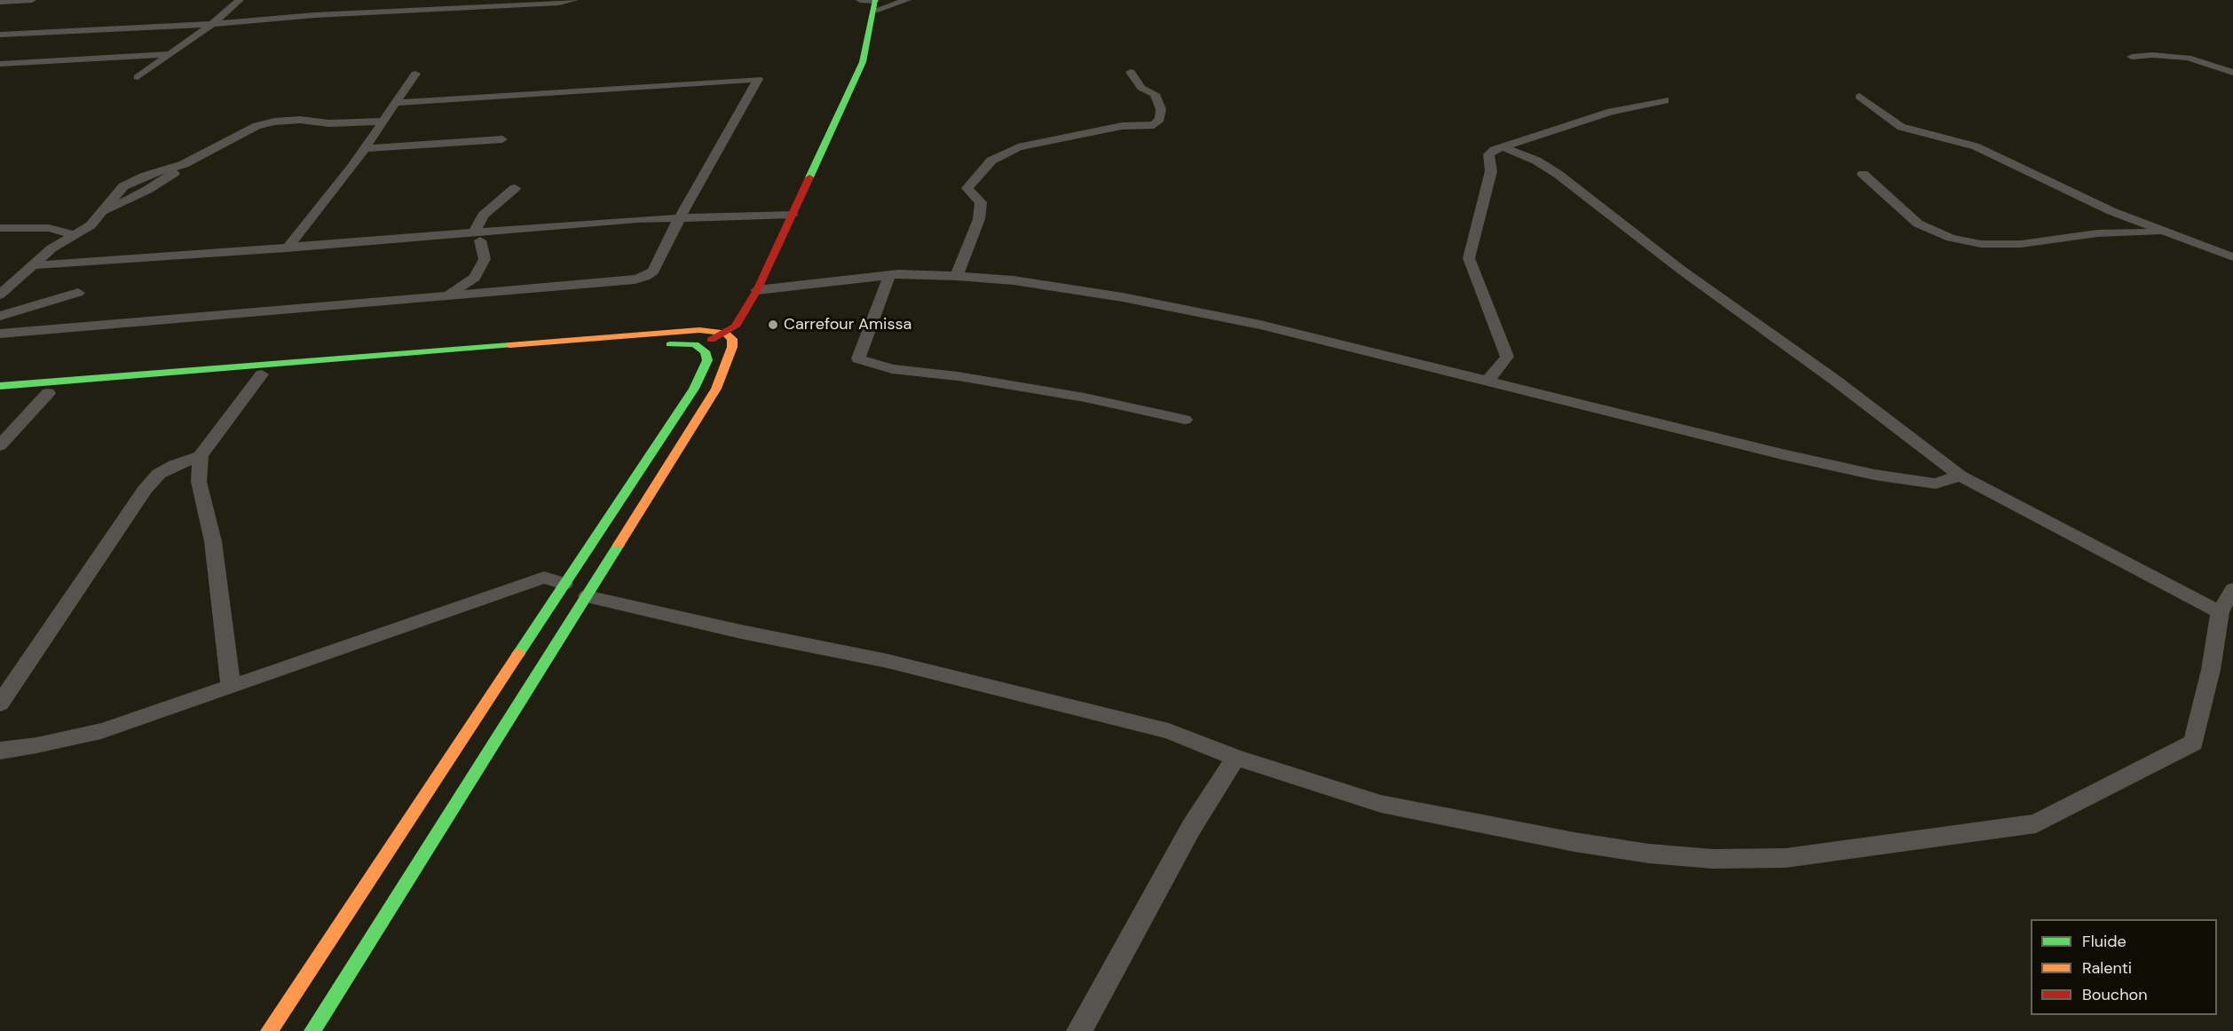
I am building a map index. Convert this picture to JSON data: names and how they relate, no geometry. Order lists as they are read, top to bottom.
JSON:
{
  "places": ["Carrefour Amissa"],
  "legend": ["Fluide", "Ralenti", "Bouchon"]
}
